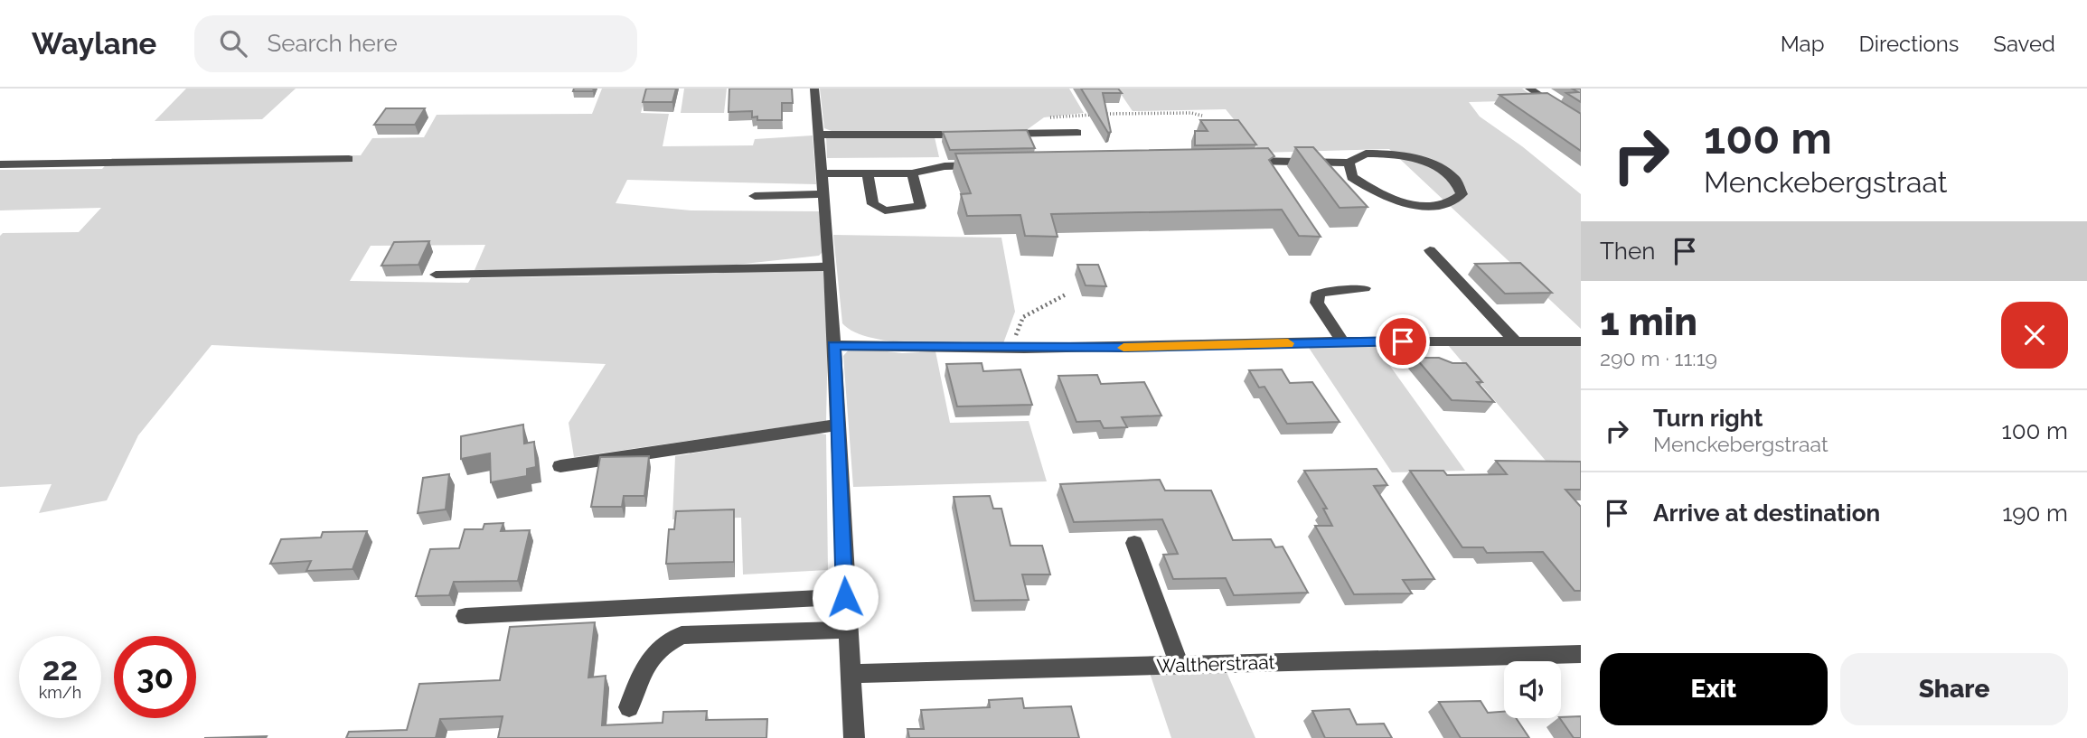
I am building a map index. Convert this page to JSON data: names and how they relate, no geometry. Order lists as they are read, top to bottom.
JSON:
{
  "streets": {
    "street": ["Waltherstraat"]
  },
  "page": {
    "header": "Waylane",
    "search": "Search here",
    "nav": ["Map", "Directions", "Saved"],
    "turn": ["100 m", "Menckebergstraat"],
    "then": "Then",
    "heading": ["1 min", "290 m · 11:19"],
    "list": [
      {
        "name": "Turn right",
        "note": "Menckebergstraat",
        "value": "100 m"
      },
      {
        "name": "Arrive at destination",
        "value": "190 m"
      }
    ],
    "speed": "22 km/h",
    "limit": "30",
    "buttons": ["Exit", "Share"]
  }
}
